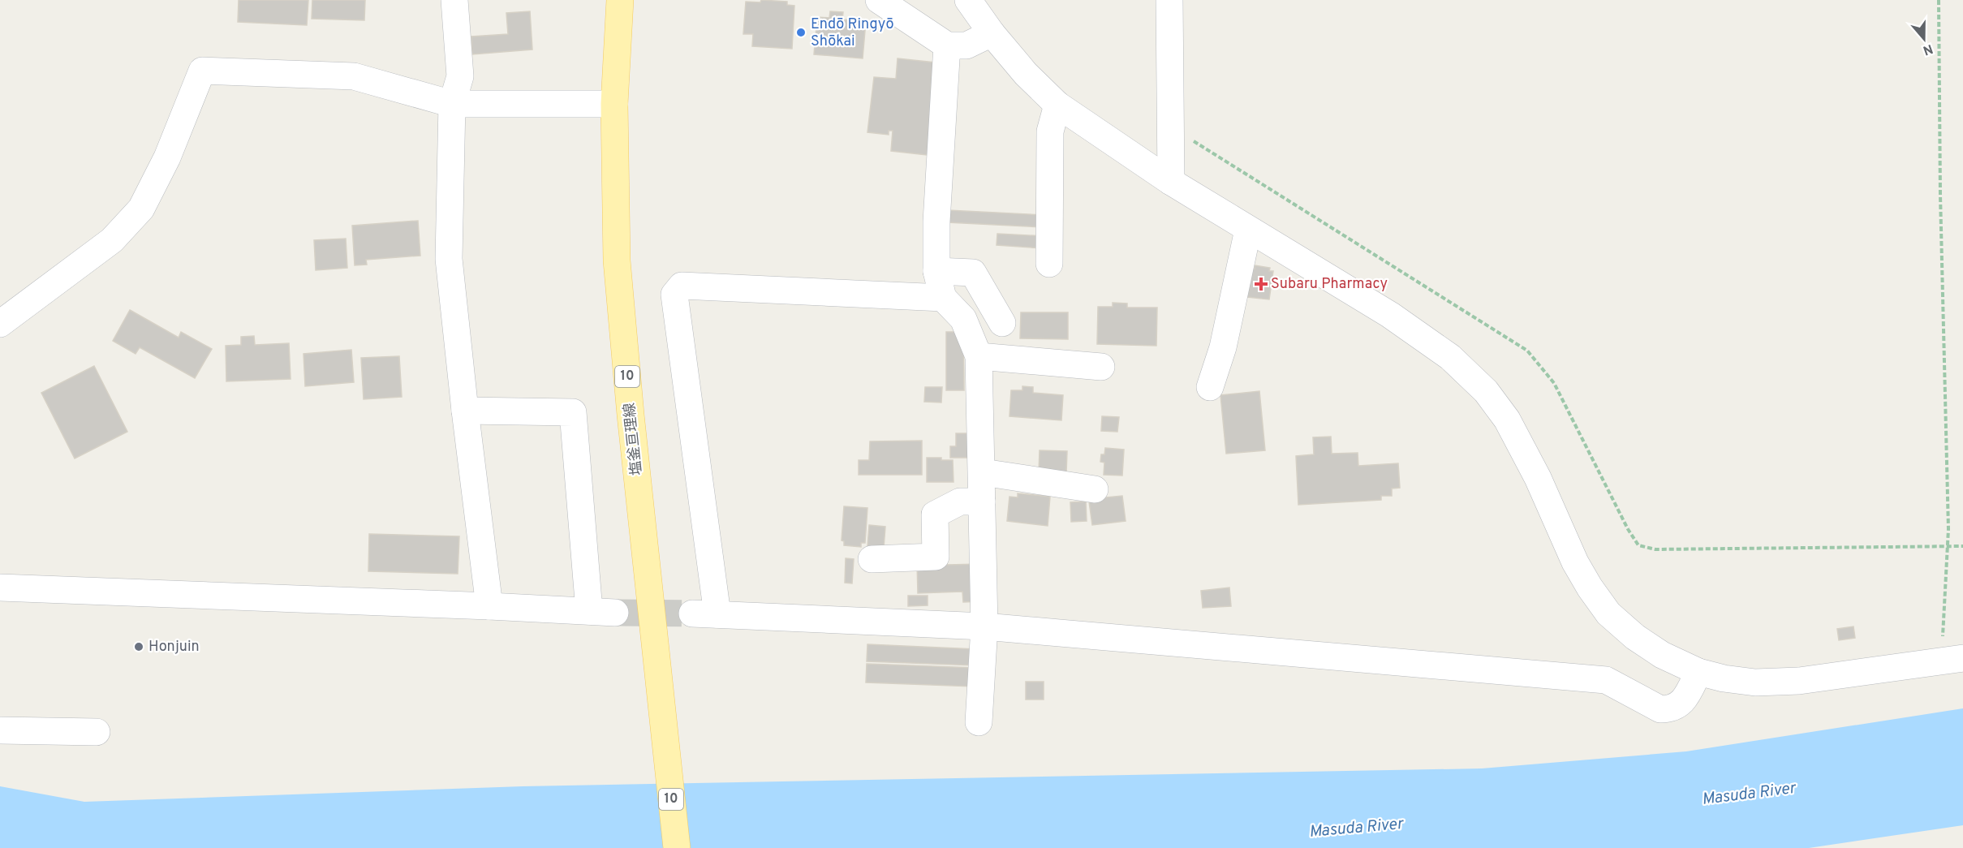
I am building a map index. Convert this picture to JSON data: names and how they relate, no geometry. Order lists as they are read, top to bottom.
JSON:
{
  "streets": {
    "main road": ["10", "塩釜亘理線"]
  },
  "water": ["Masuda River"],
  "places": {
    "other": ["Endō Ringyō Shōkai", "Honjuin"],
    "health": ["Subaru Pharmacy"]
  },
  "north": "bottom"
}
